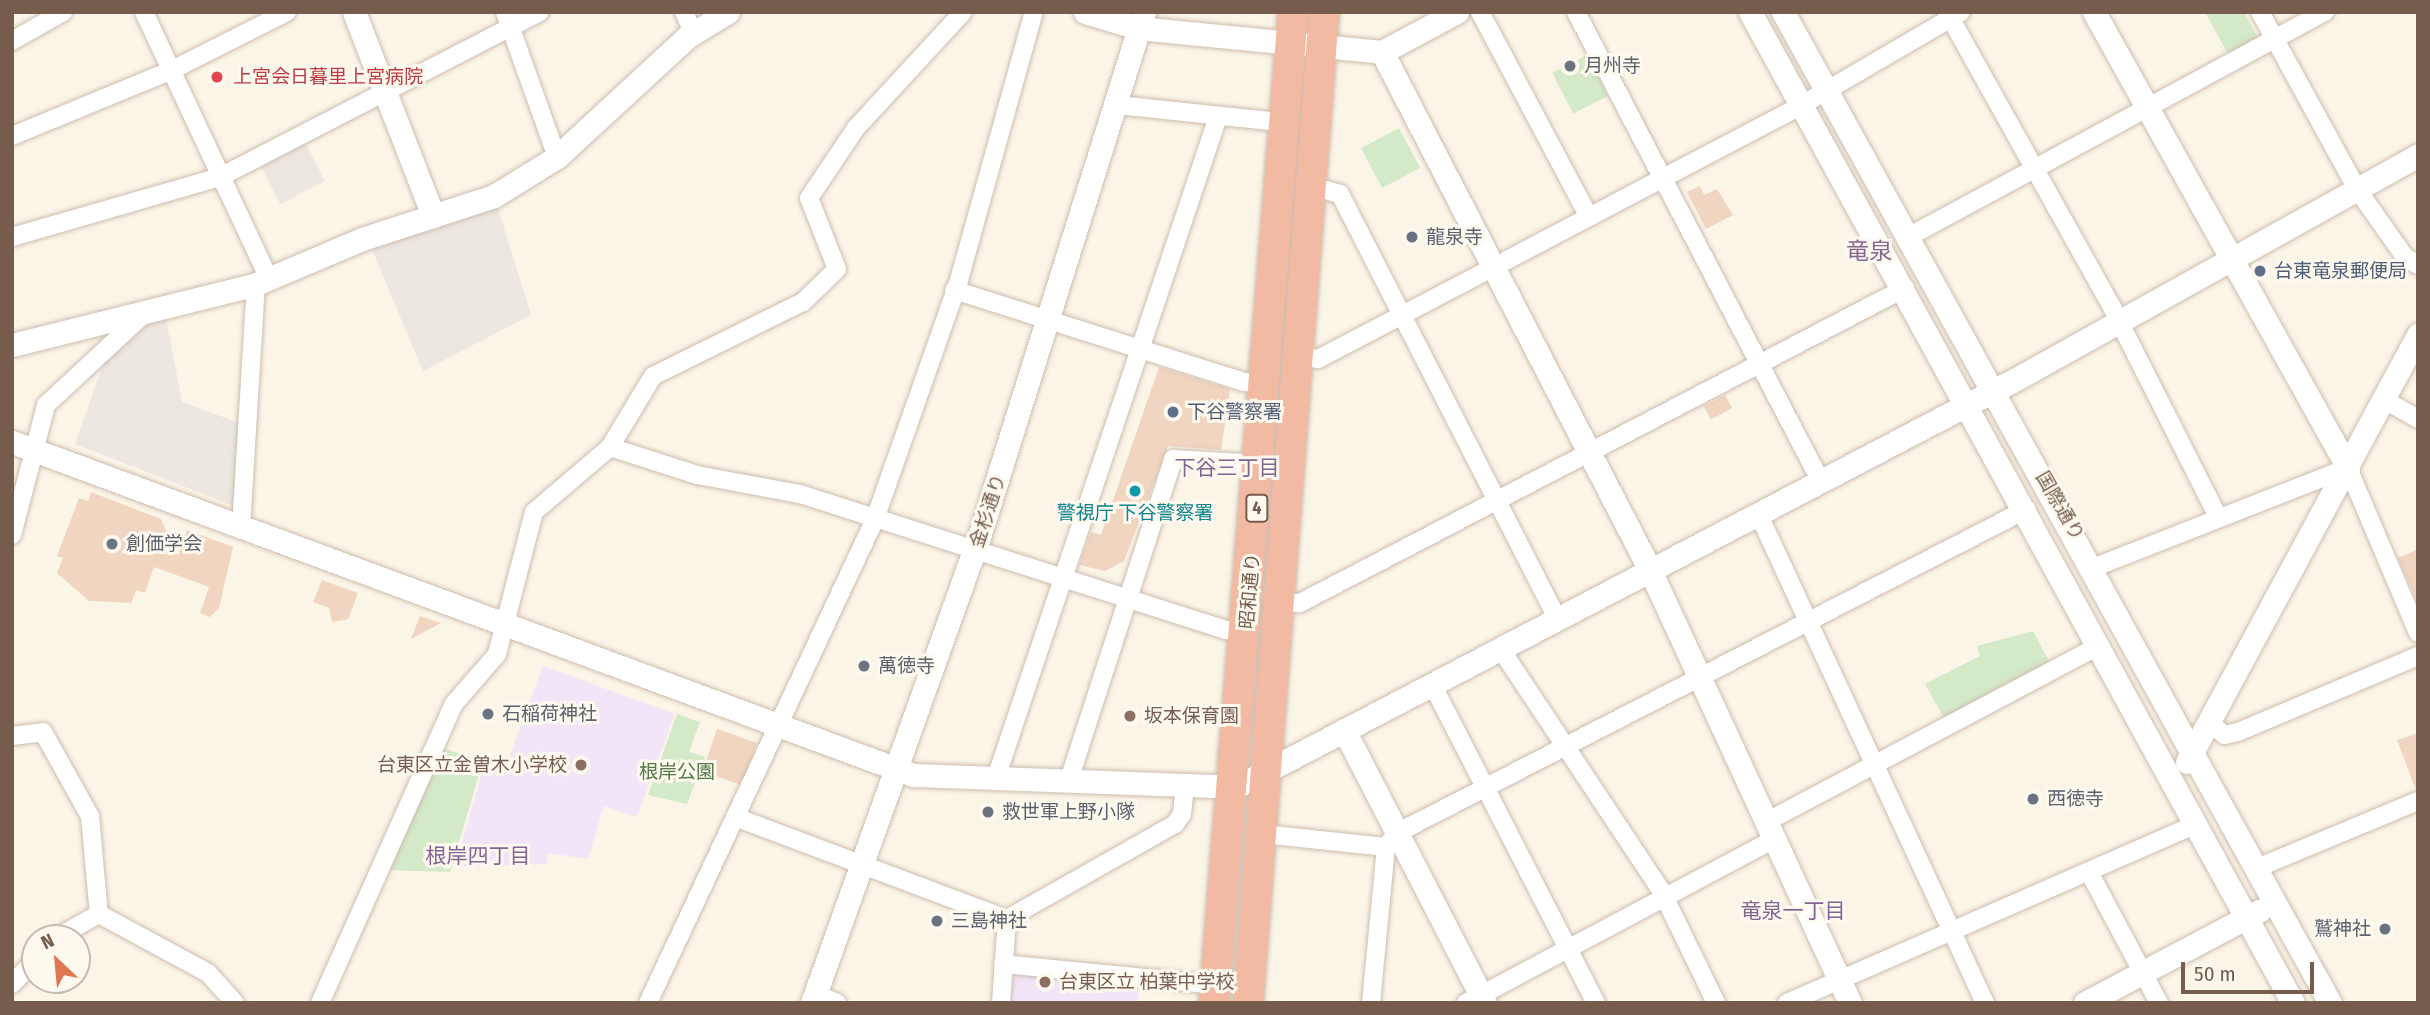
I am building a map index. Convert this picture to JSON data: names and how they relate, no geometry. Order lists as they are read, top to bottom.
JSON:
{
  "streets": {
    "highway": ["4", "昭和通り"],
    "street": ["国際通り", "金杉通り"]
  },
  "districts": [
    "竜泉",
    "下谷三丁目",
    "根岸四丁目",
    "竜泉一丁目"
  ],
  "parks": ["根岸公園"],
  "places": [
    "月州寺",
    "上宮会日暮里上宮病院",
    "龍泉寺",
    "台東竜泉郵便局",
    "下谷警察署",
    "警視庁 下谷警察署",
    "創価学会",
    "萬徳寺",
    "石稲荷神社",
    "坂本保育園",
    "台東区立金曽木小学校",
    "西徳寺",
    "救世軍上野小隊",
    "三島神社",
    "鷲神社",
    "台東区立 柏葉中学校"
  ],
  "scale_bar": "50 m",
  "north": "top left"
}
